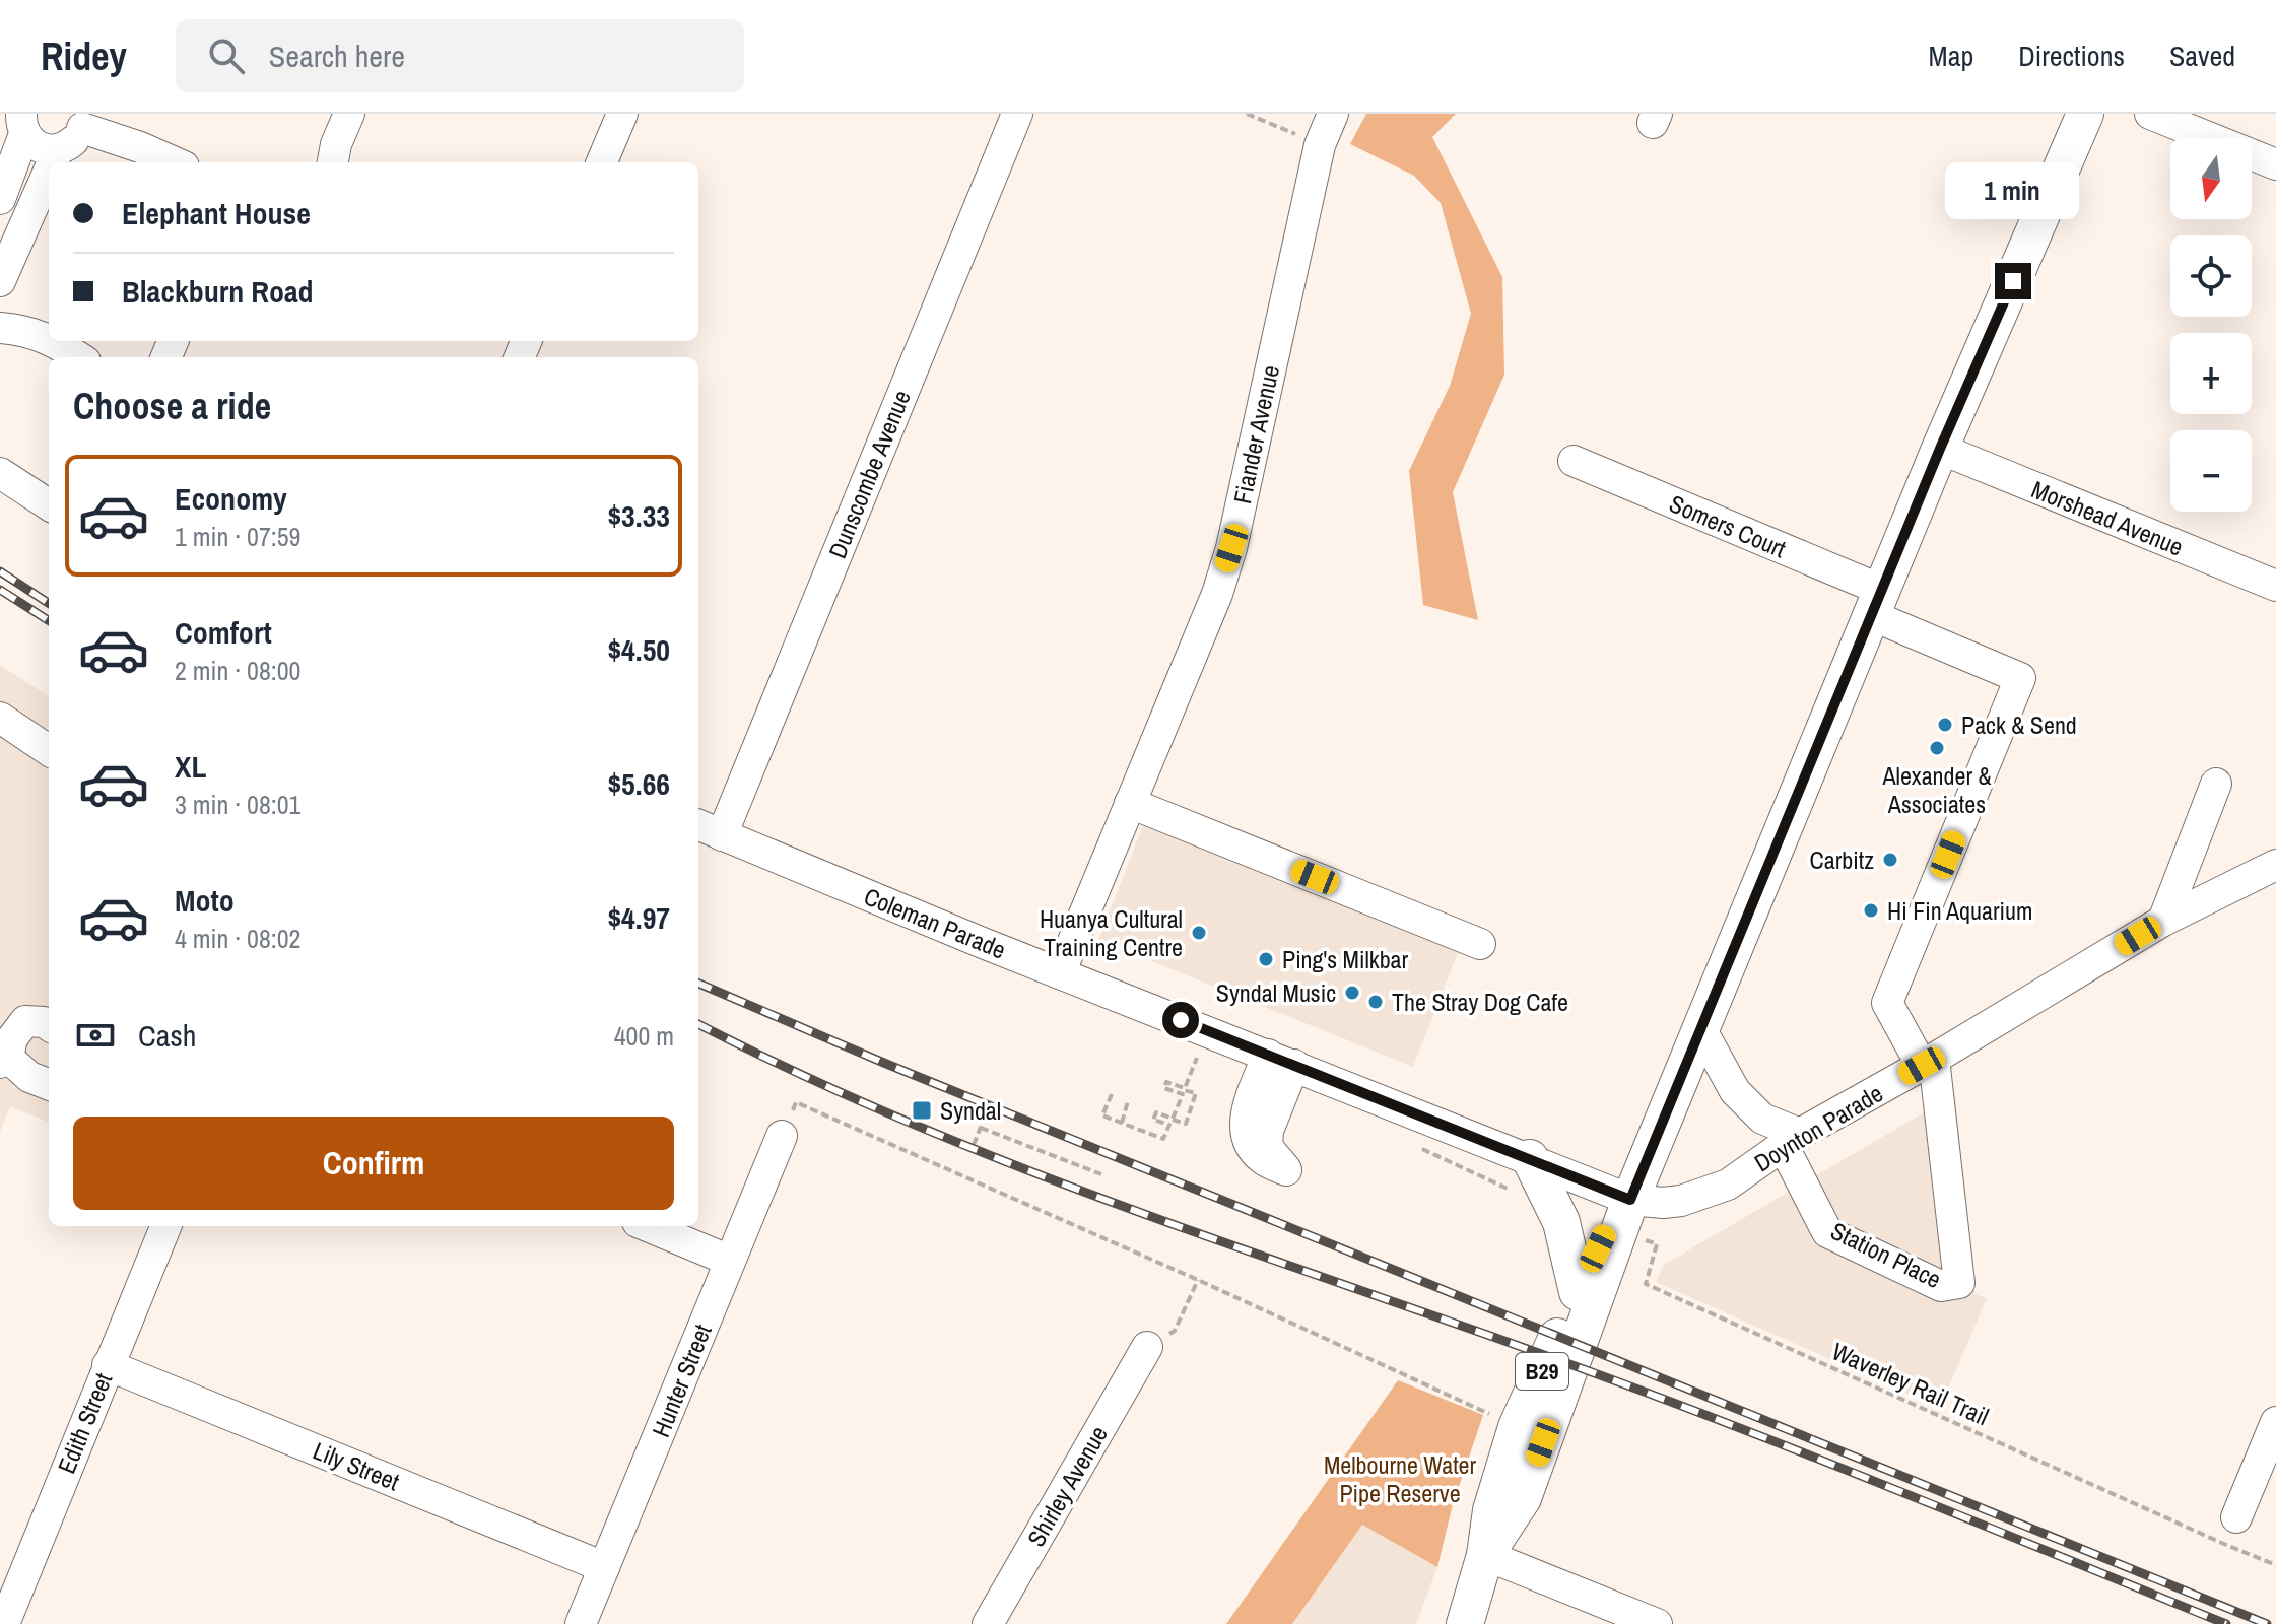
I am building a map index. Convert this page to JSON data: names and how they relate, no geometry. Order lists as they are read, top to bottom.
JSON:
{
  "streets": {
    "main road": ["B29"],
    "street": [
      "Fiander Avenue",
      "Dunscombe Avenue",
      "Morshead Avenue",
      "Somers Court",
      "Coleman Parade",
      "Doynton Parade",
      "Station Place",
      "Hunter Street",
      "Edith Street",
      "Lily Street",
      "Shirley Avenue"
    ],
    "path": ["Waverley Rail Trail"]
  },
  "crossings": [
    ["Fiander Avenue", "Coleman Parade"],
    ["Dunscombe Avenue", "Coleman Parade"],
    ["Morshead Avenue", "B29"],
    ["Somers Court", "Doynton Parade"],
    ["Somers Court", "Station Place"],
    ["Somers Court", "B29"],
    ["Coleman Parade", "Doynton Parade"],
    ["Coleman Parade", "B29"],
    ["Coleman Parade", "Waverley Rail Trail"],
    ["Doynton Parade", "Station Place"],
    ["Doynton Parade", "B29"],
    ["Doynton Parade", "Waverley Rail Trail"],
    ["B29", "Waverley Rail Trail"],
    ["Hunter Street", "Lily Street"],
    ["Edith Street", "Lily Street"]
  ],
  "parks": ["Melbourne Water Pipe Reserve"],
  "places": {
    "other": [
      "Pack & Send",
      "Alexander & Associates",
      "Carbitz",
      "Hi Fin Aquarium",
      "Huanya Cultural Training Centre",
      "Ping's Milkbar",
      "Syndal Music",
      "The Stray Dog Cafe"
    ],
    "transit": ["Syndal"]
  },
  "north": "bottom",
  "page": {
    "header": "Ridey",
    "search": "Search here",
    "nav": ["Map", "Directions", "Saved"],
    "map_buttons": ["+", "−"],
    "bubble": "1 min",
    "banner": ["Elephant House", "Blackburn Road"],
    "heading": "Choose a ride",
    "list": [
      {
        "name": "Economy",
        "note": "1 min · 07:59",
        "value": "$3.33"
      },
      {
        "name": "Comfort",
        "note": "2 min · 08:00",
        "value": "$4.50"
      },
      {
        "name": "XL",
        "note": "3 min · 08:01",
        "value": "$5.66"
      },
      {
        "name": "Moto",
        "note": "4 min · 08:02",
        "value": "$4.97"
      }
    ],
    "pay": ["Cash", "400 m"],
    "buttons": "Confirm"
  }
}
